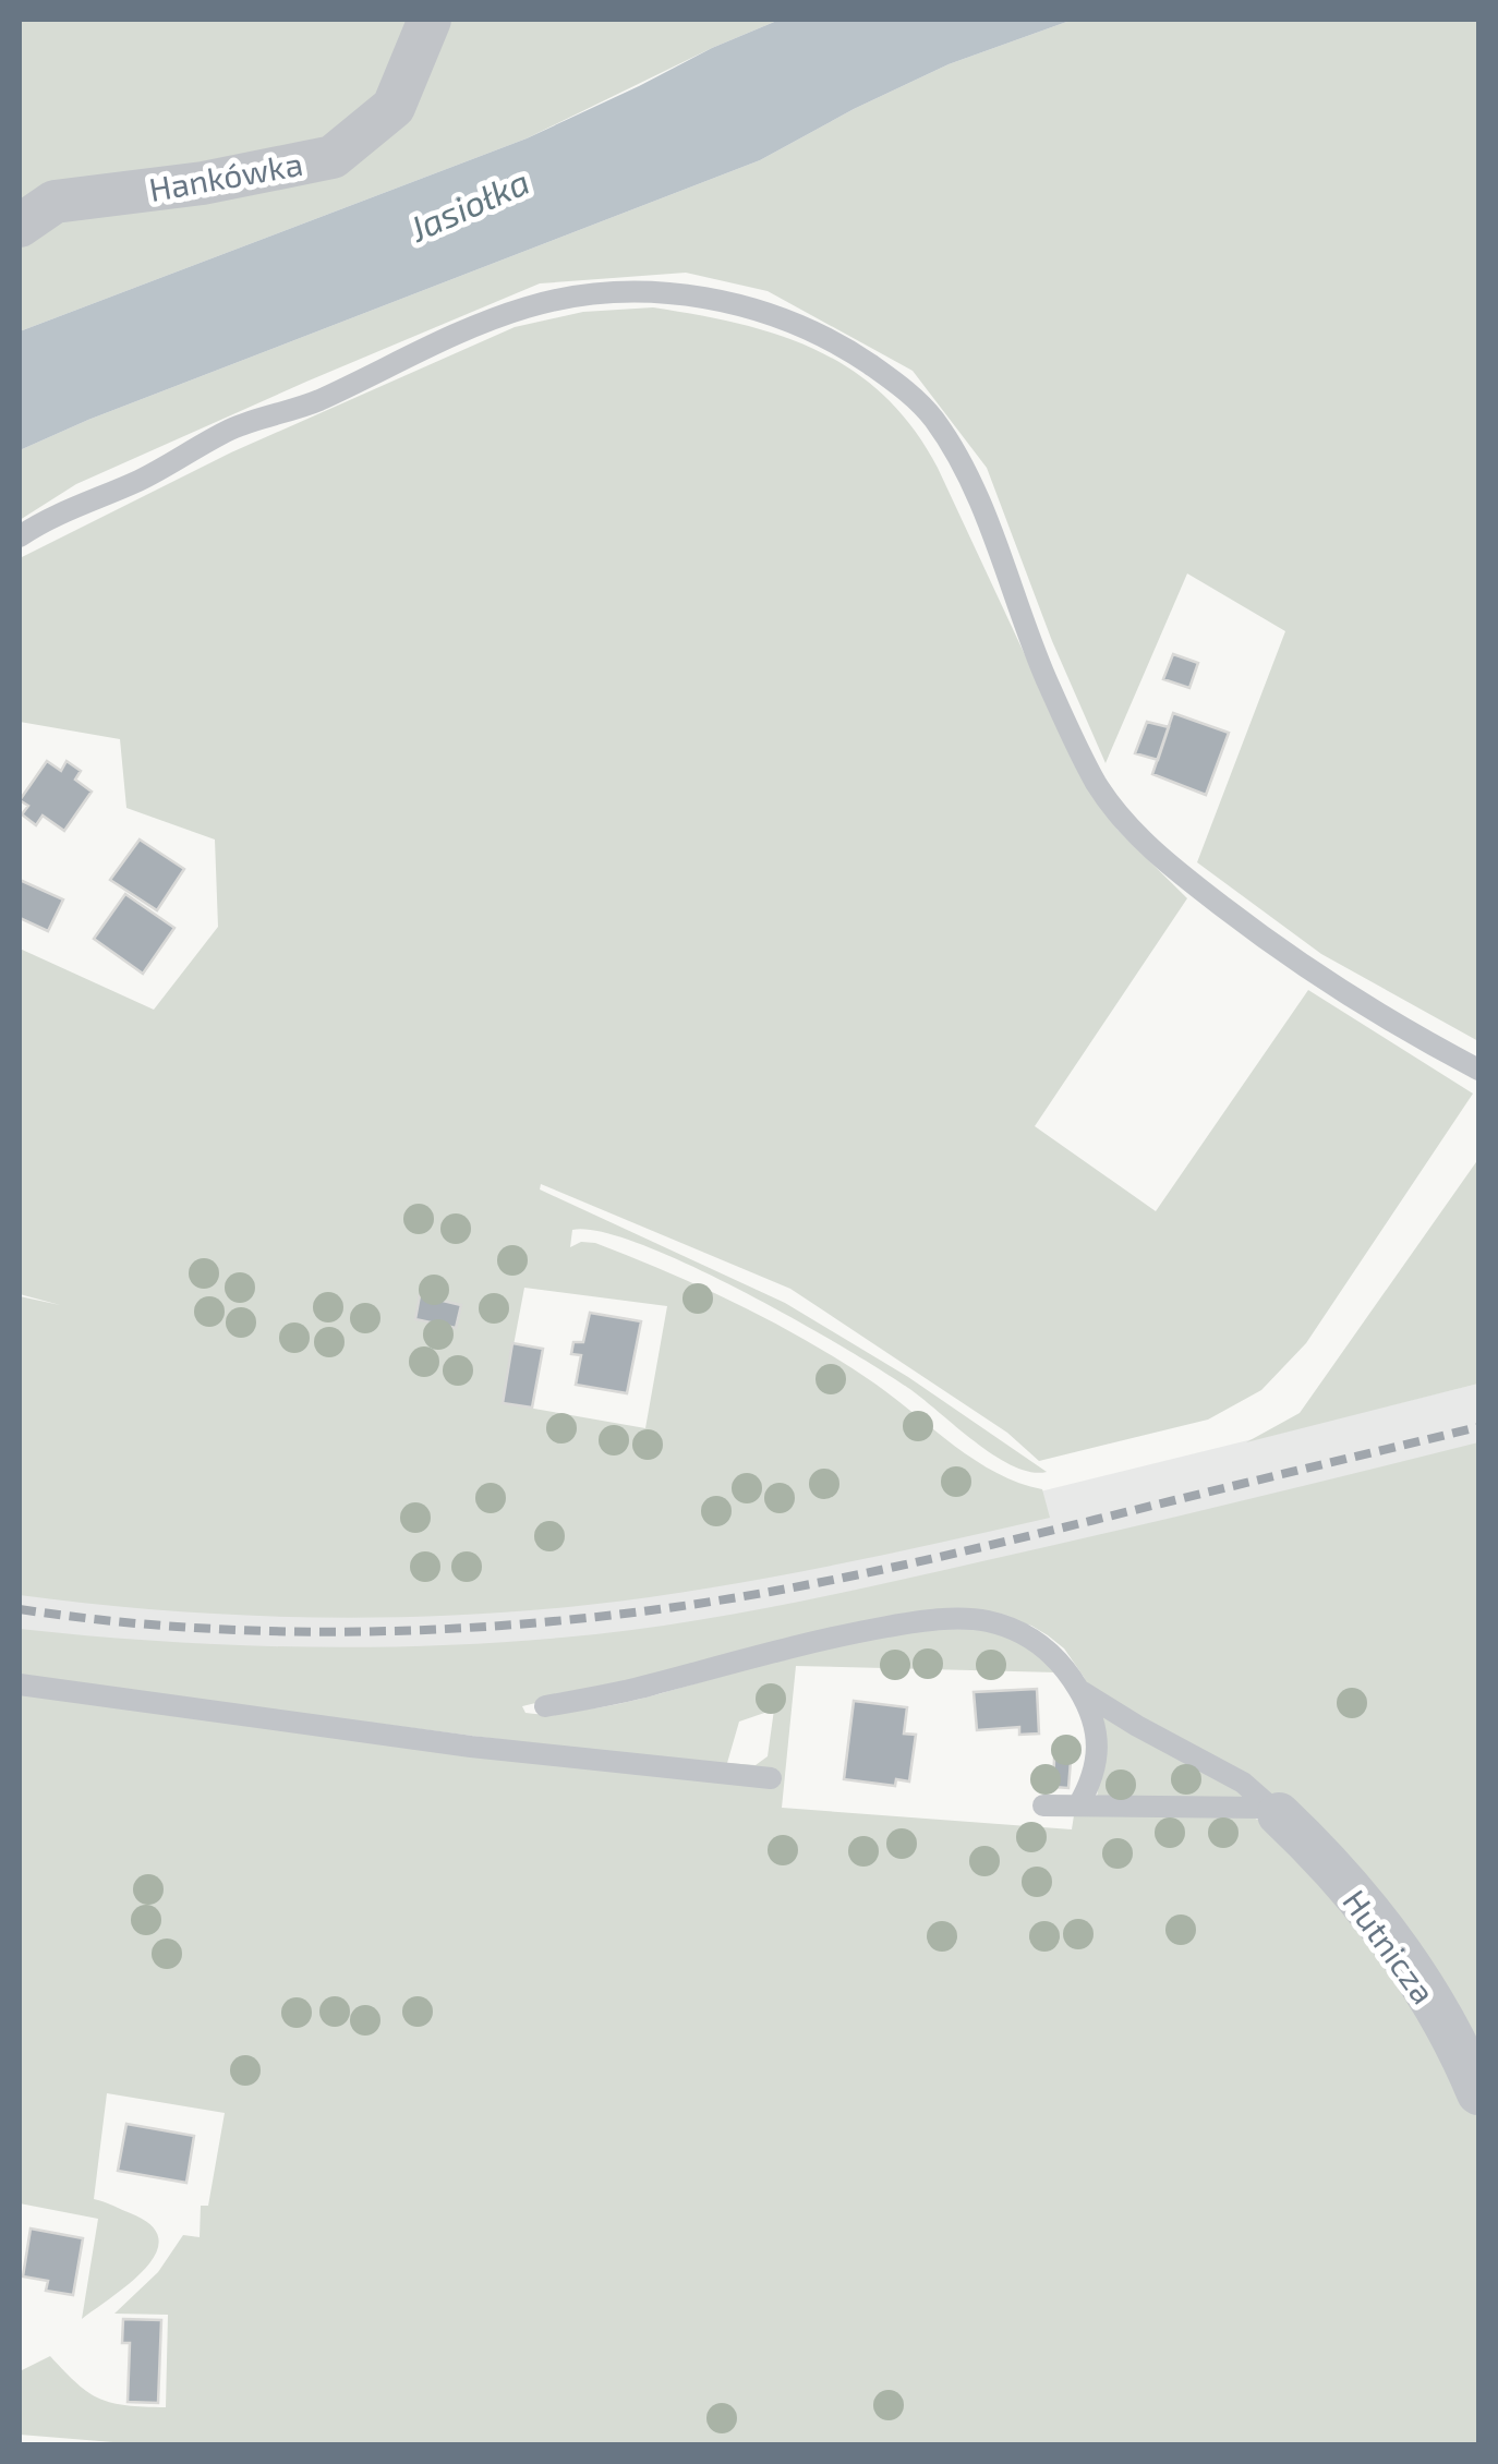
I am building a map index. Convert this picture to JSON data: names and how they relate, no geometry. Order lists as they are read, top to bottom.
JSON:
{
  "streets": {
    "street": ["Hankówka", "Hutnicza"]
  },
  "water": ["Jasiołka"]
}
